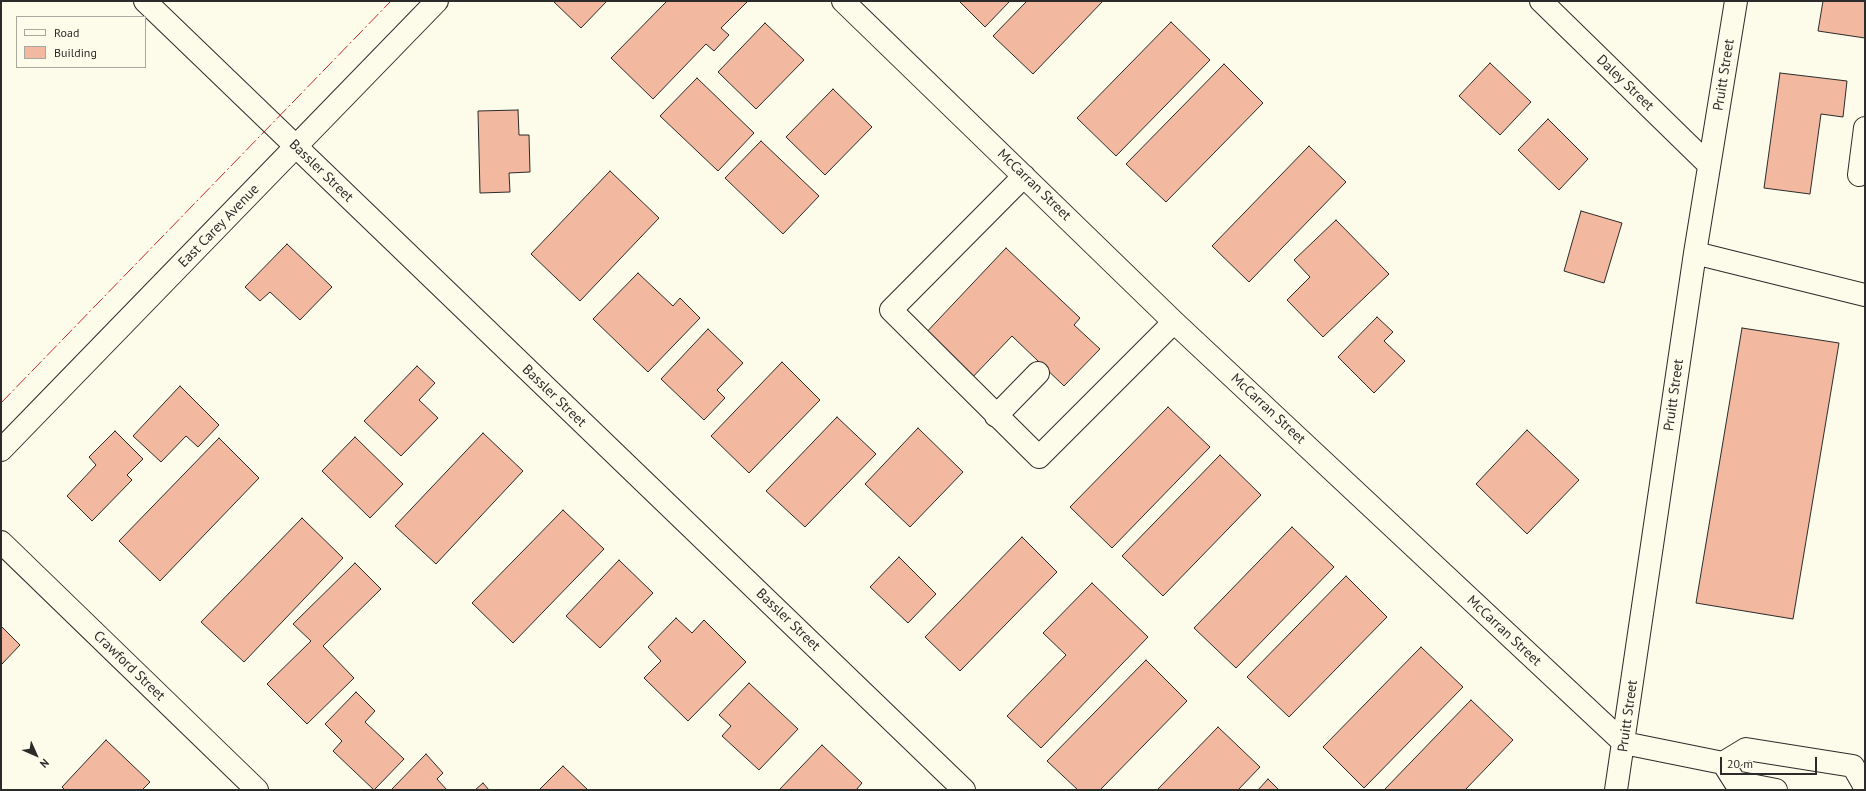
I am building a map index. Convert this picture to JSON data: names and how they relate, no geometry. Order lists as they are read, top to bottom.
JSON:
{
  "streets": {
    "street": [
      "Pruitt Street",
      "Daley Street",
      "Bassler Street",
      "McCarran Street",
      "East Carey Avenue",
      "Crawford Street"
    ]
  },
  "crossings": [
    ["Pruitt Street", "Daley Street"],
    ["Pruitt Street", "McCarran Street"],
    ["Bassler Street", "East Carey Avenue"]
  ],
  "legend": ["Road", "Building"],
  "scale_bar": "20 m",
  "north": "bottom right"
}
